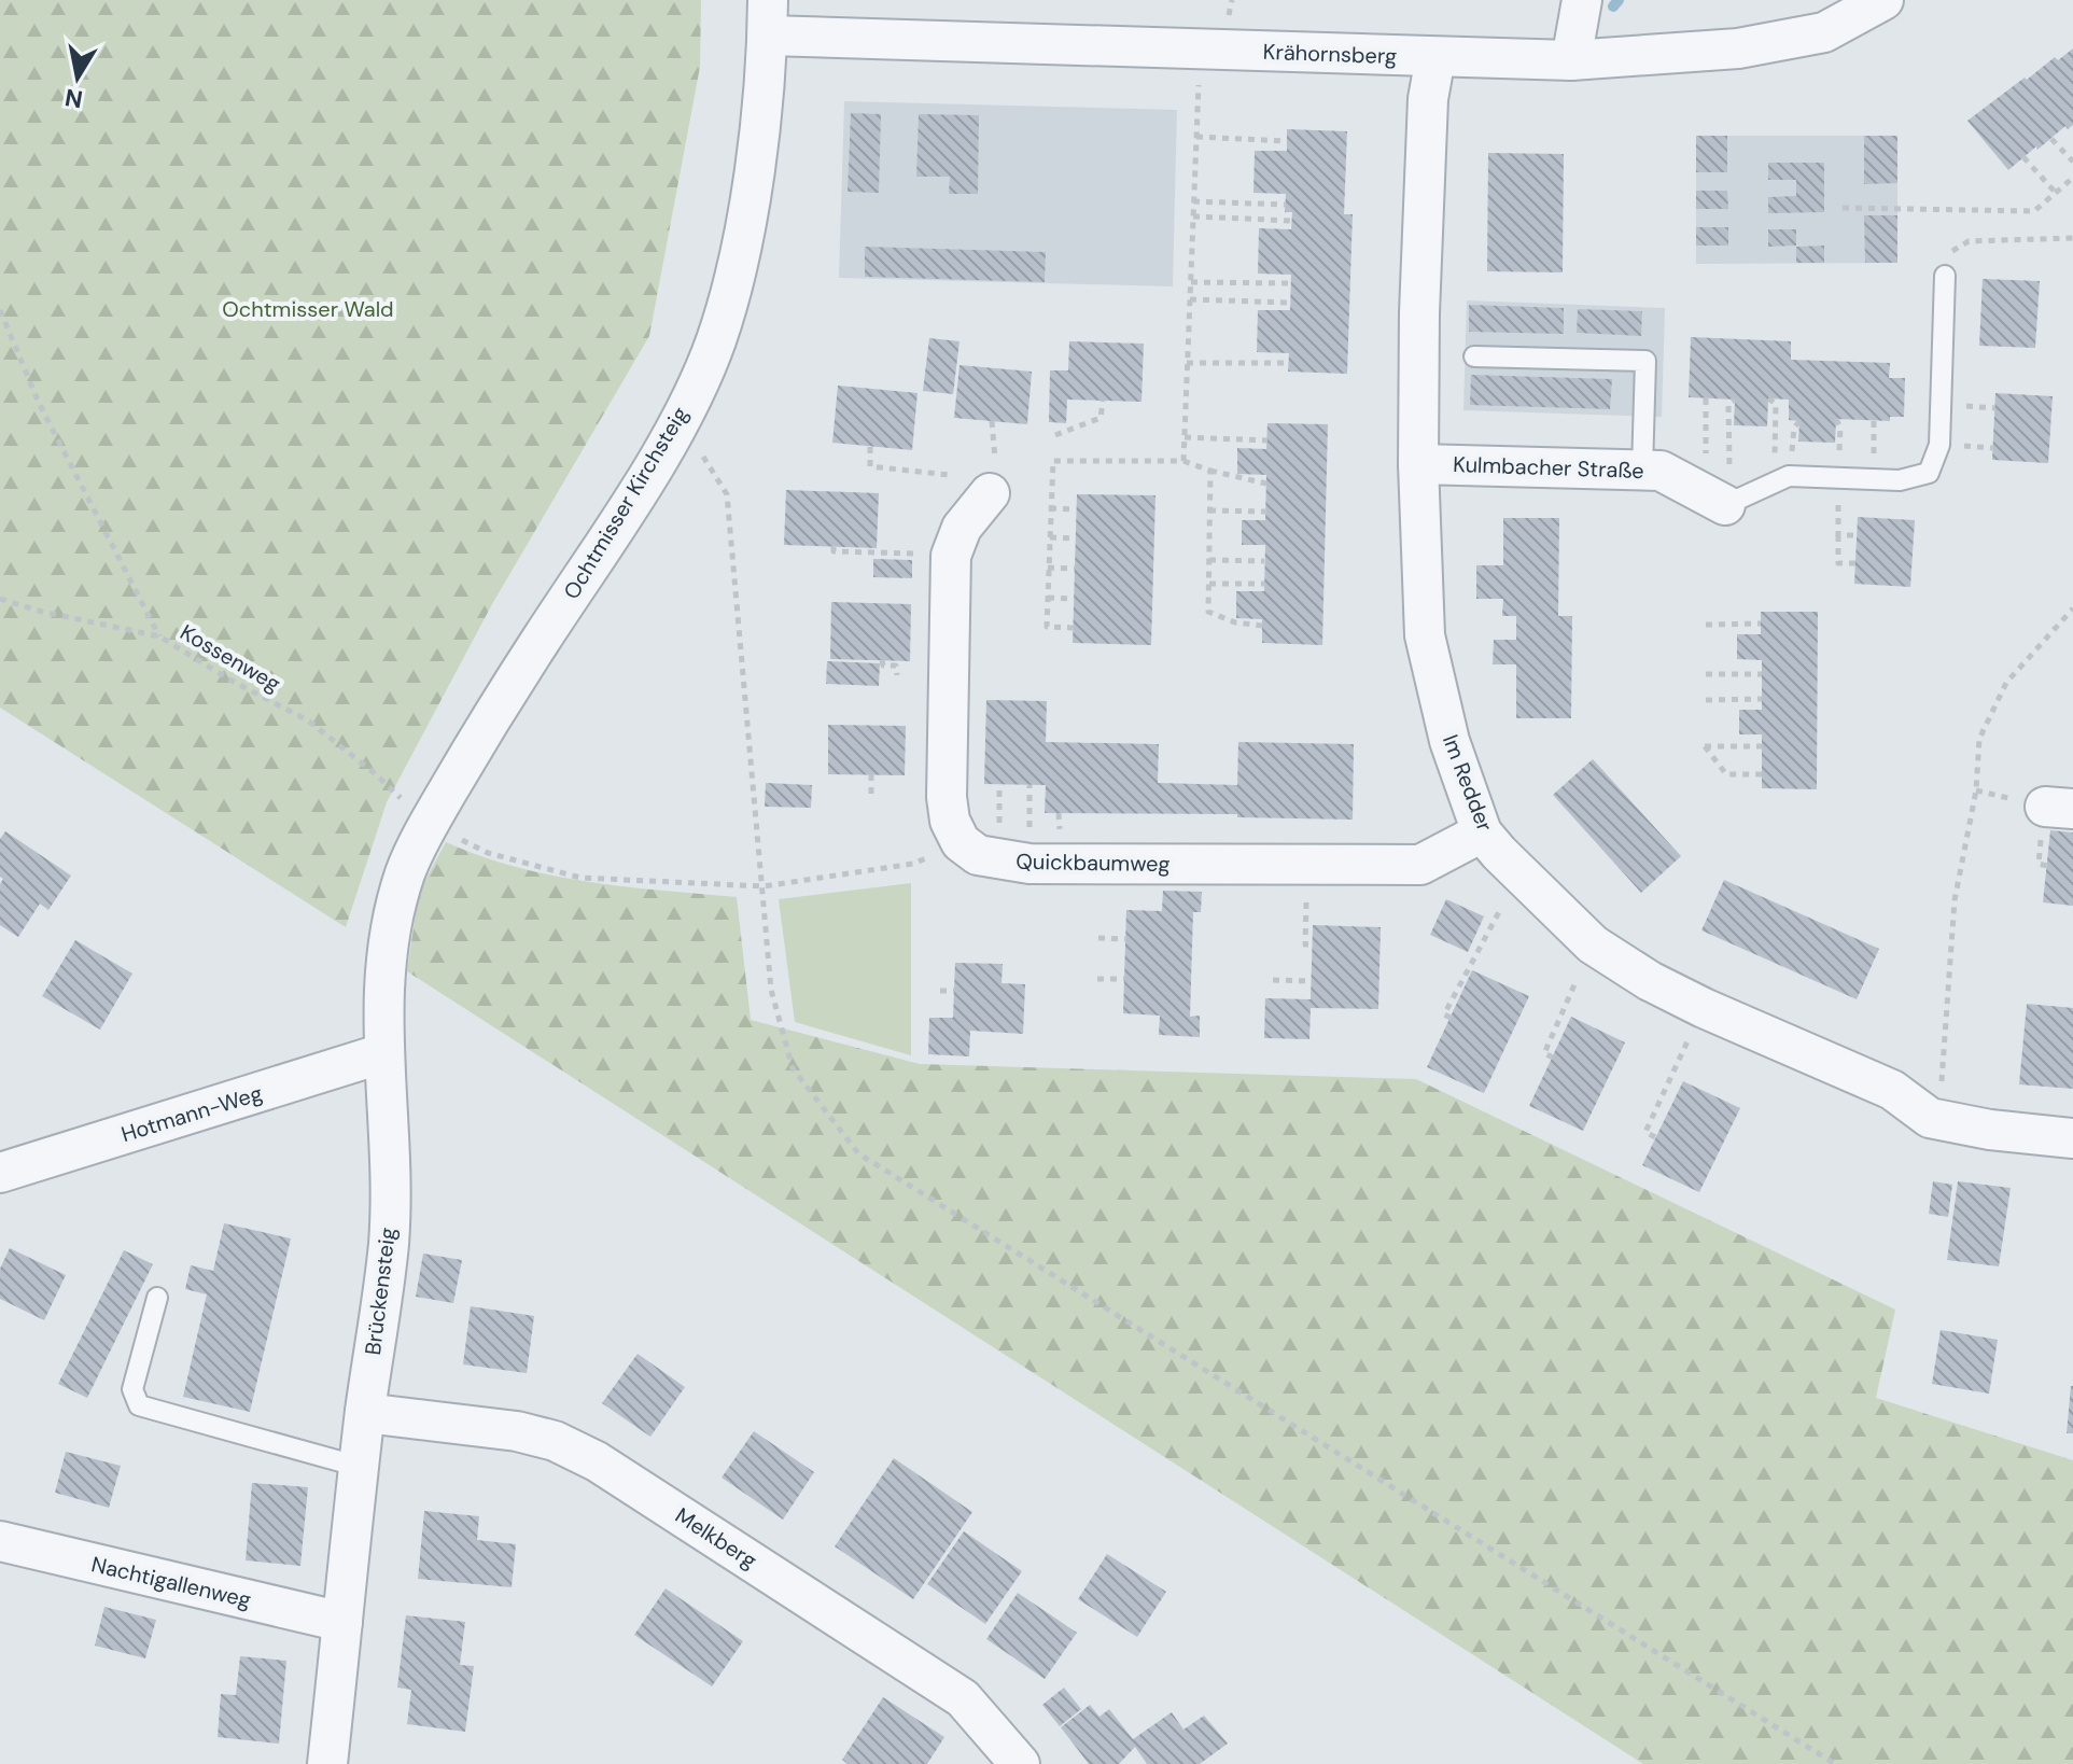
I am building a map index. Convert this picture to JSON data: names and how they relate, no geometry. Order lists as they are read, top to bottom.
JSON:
{
  "streets": {
    "street": [
      "Krähornsberg",
      "Kulmbacher Straße",
      "Ochtmisser Kirchsteig",
      "Im Redder",
      "Quickbaumweg",
      "Hotmann-Weg",
      "Brückensteig",
      "Melkberg",
      "Nachtigallenweg"
    ],
    "path": ["Kossenweg"]
  },
  "crossings": [
    ["Krähornsberg", "Ochtmisser Kirchsteig"],
    ["Krähornsberg", "Im Redder"],
    ["Kulmbacher Straße", "Im Redder"],
    ["Ochtmisser Kirchsteig", "Brückensteig"],
    ["Im Redder", "Quickbaumweg"],
    ["Hotmann-Weg", "Brückensteig"],
    ["Brückensteig", "Melkberg"],
    ["Brückensteig", "Nachtigallenweg"]
  ],
  "parks": ["Ochtmisser Wald"],
  "north": "bottom"
}
